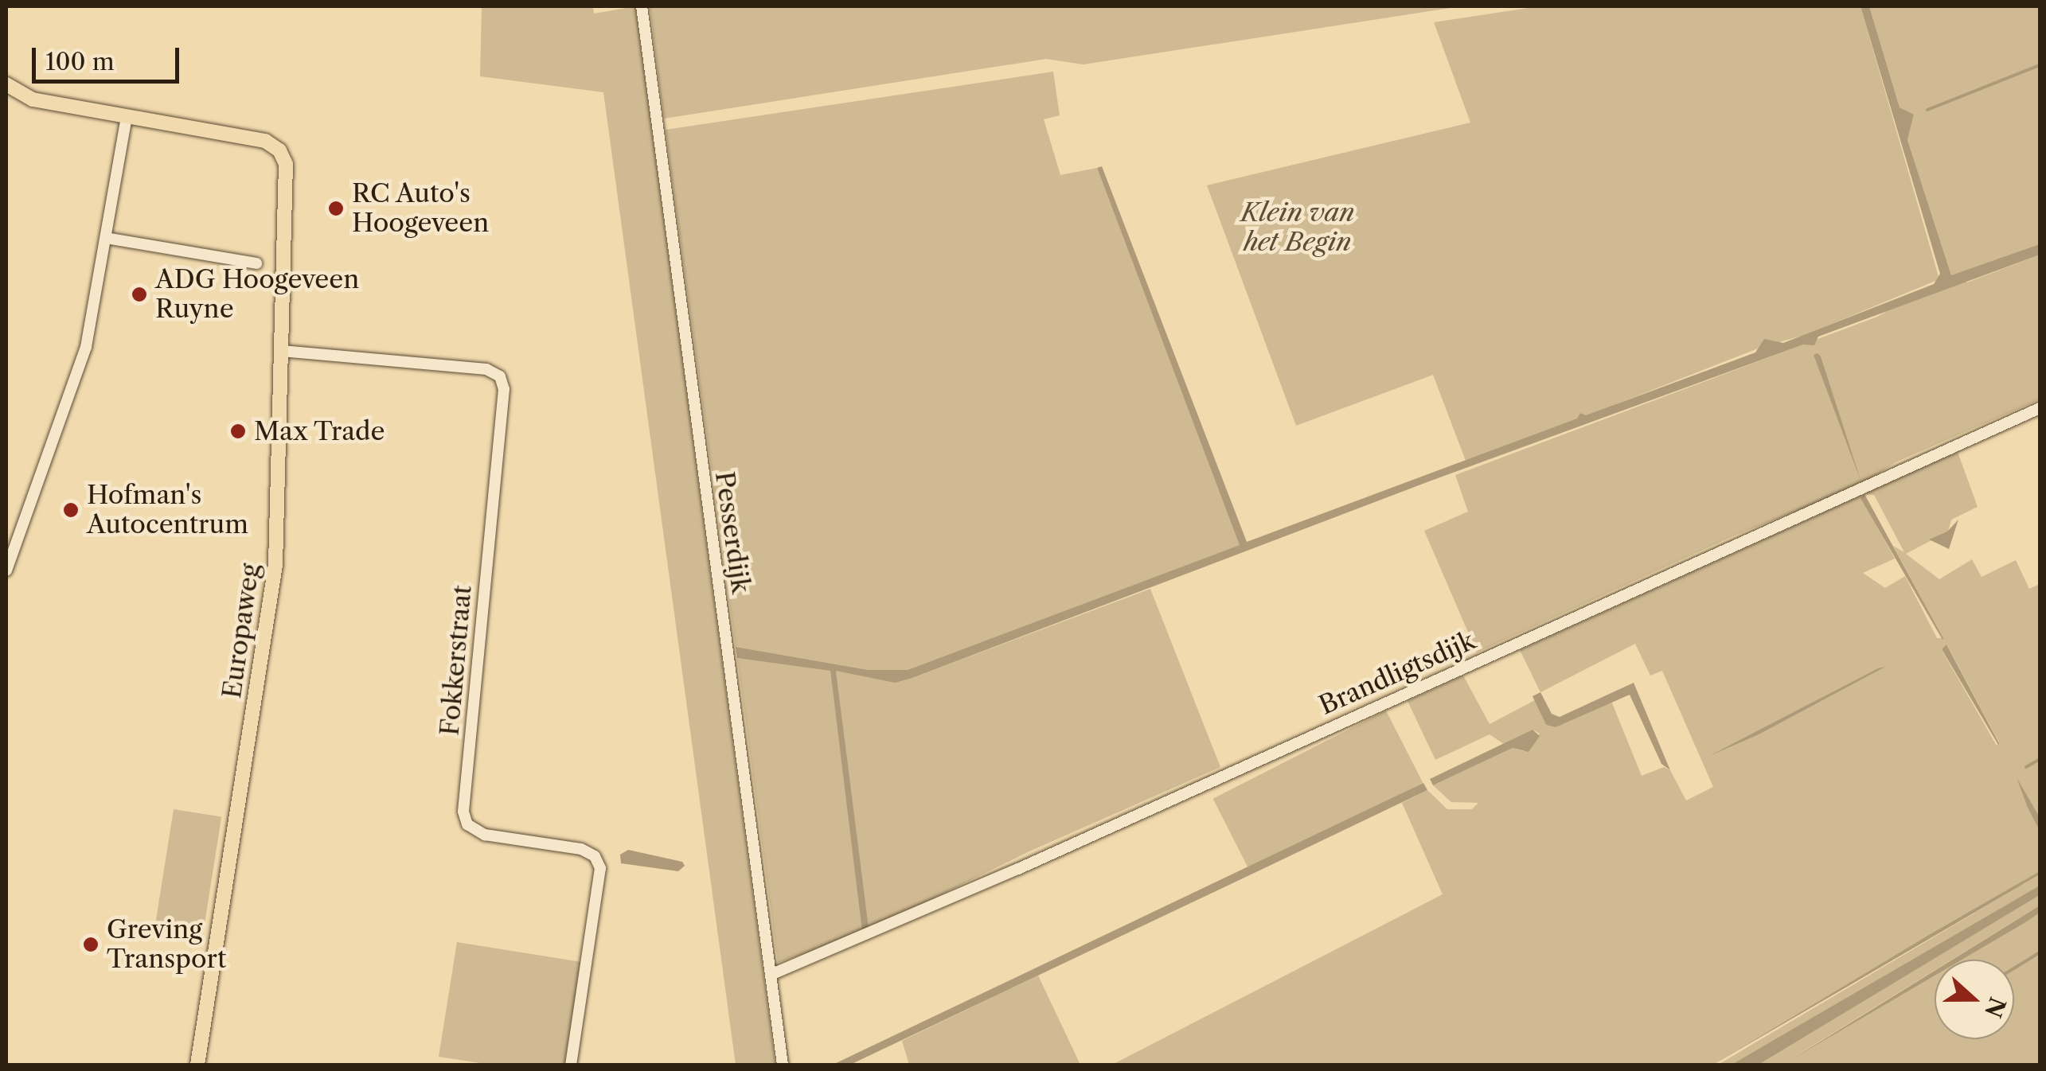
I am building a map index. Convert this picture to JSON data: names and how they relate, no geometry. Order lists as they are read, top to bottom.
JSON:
{
  "streets": {
    "main road": ["Europaweg"],
    "street": ["Pesserdijk", "Fokkerstraat", "Brandligtsdijk"]
  },
  "crossings": [
    ["Pesserdijk", "Brandligtsdijk"],
    ["Europaweg", "Fokkerstraat"]
  ],
  "parks": ["Klein van het Begin"],
  "places": [
    "RC Auto's Hoogeveen",
    "ADG Hoogeveen Ruyne",
    "Max Trade",
    "Hofman's Autocentrum",
    "Greving Transport"
  ],
  "scale_bar": "100 m",
  "north": "right"
}
